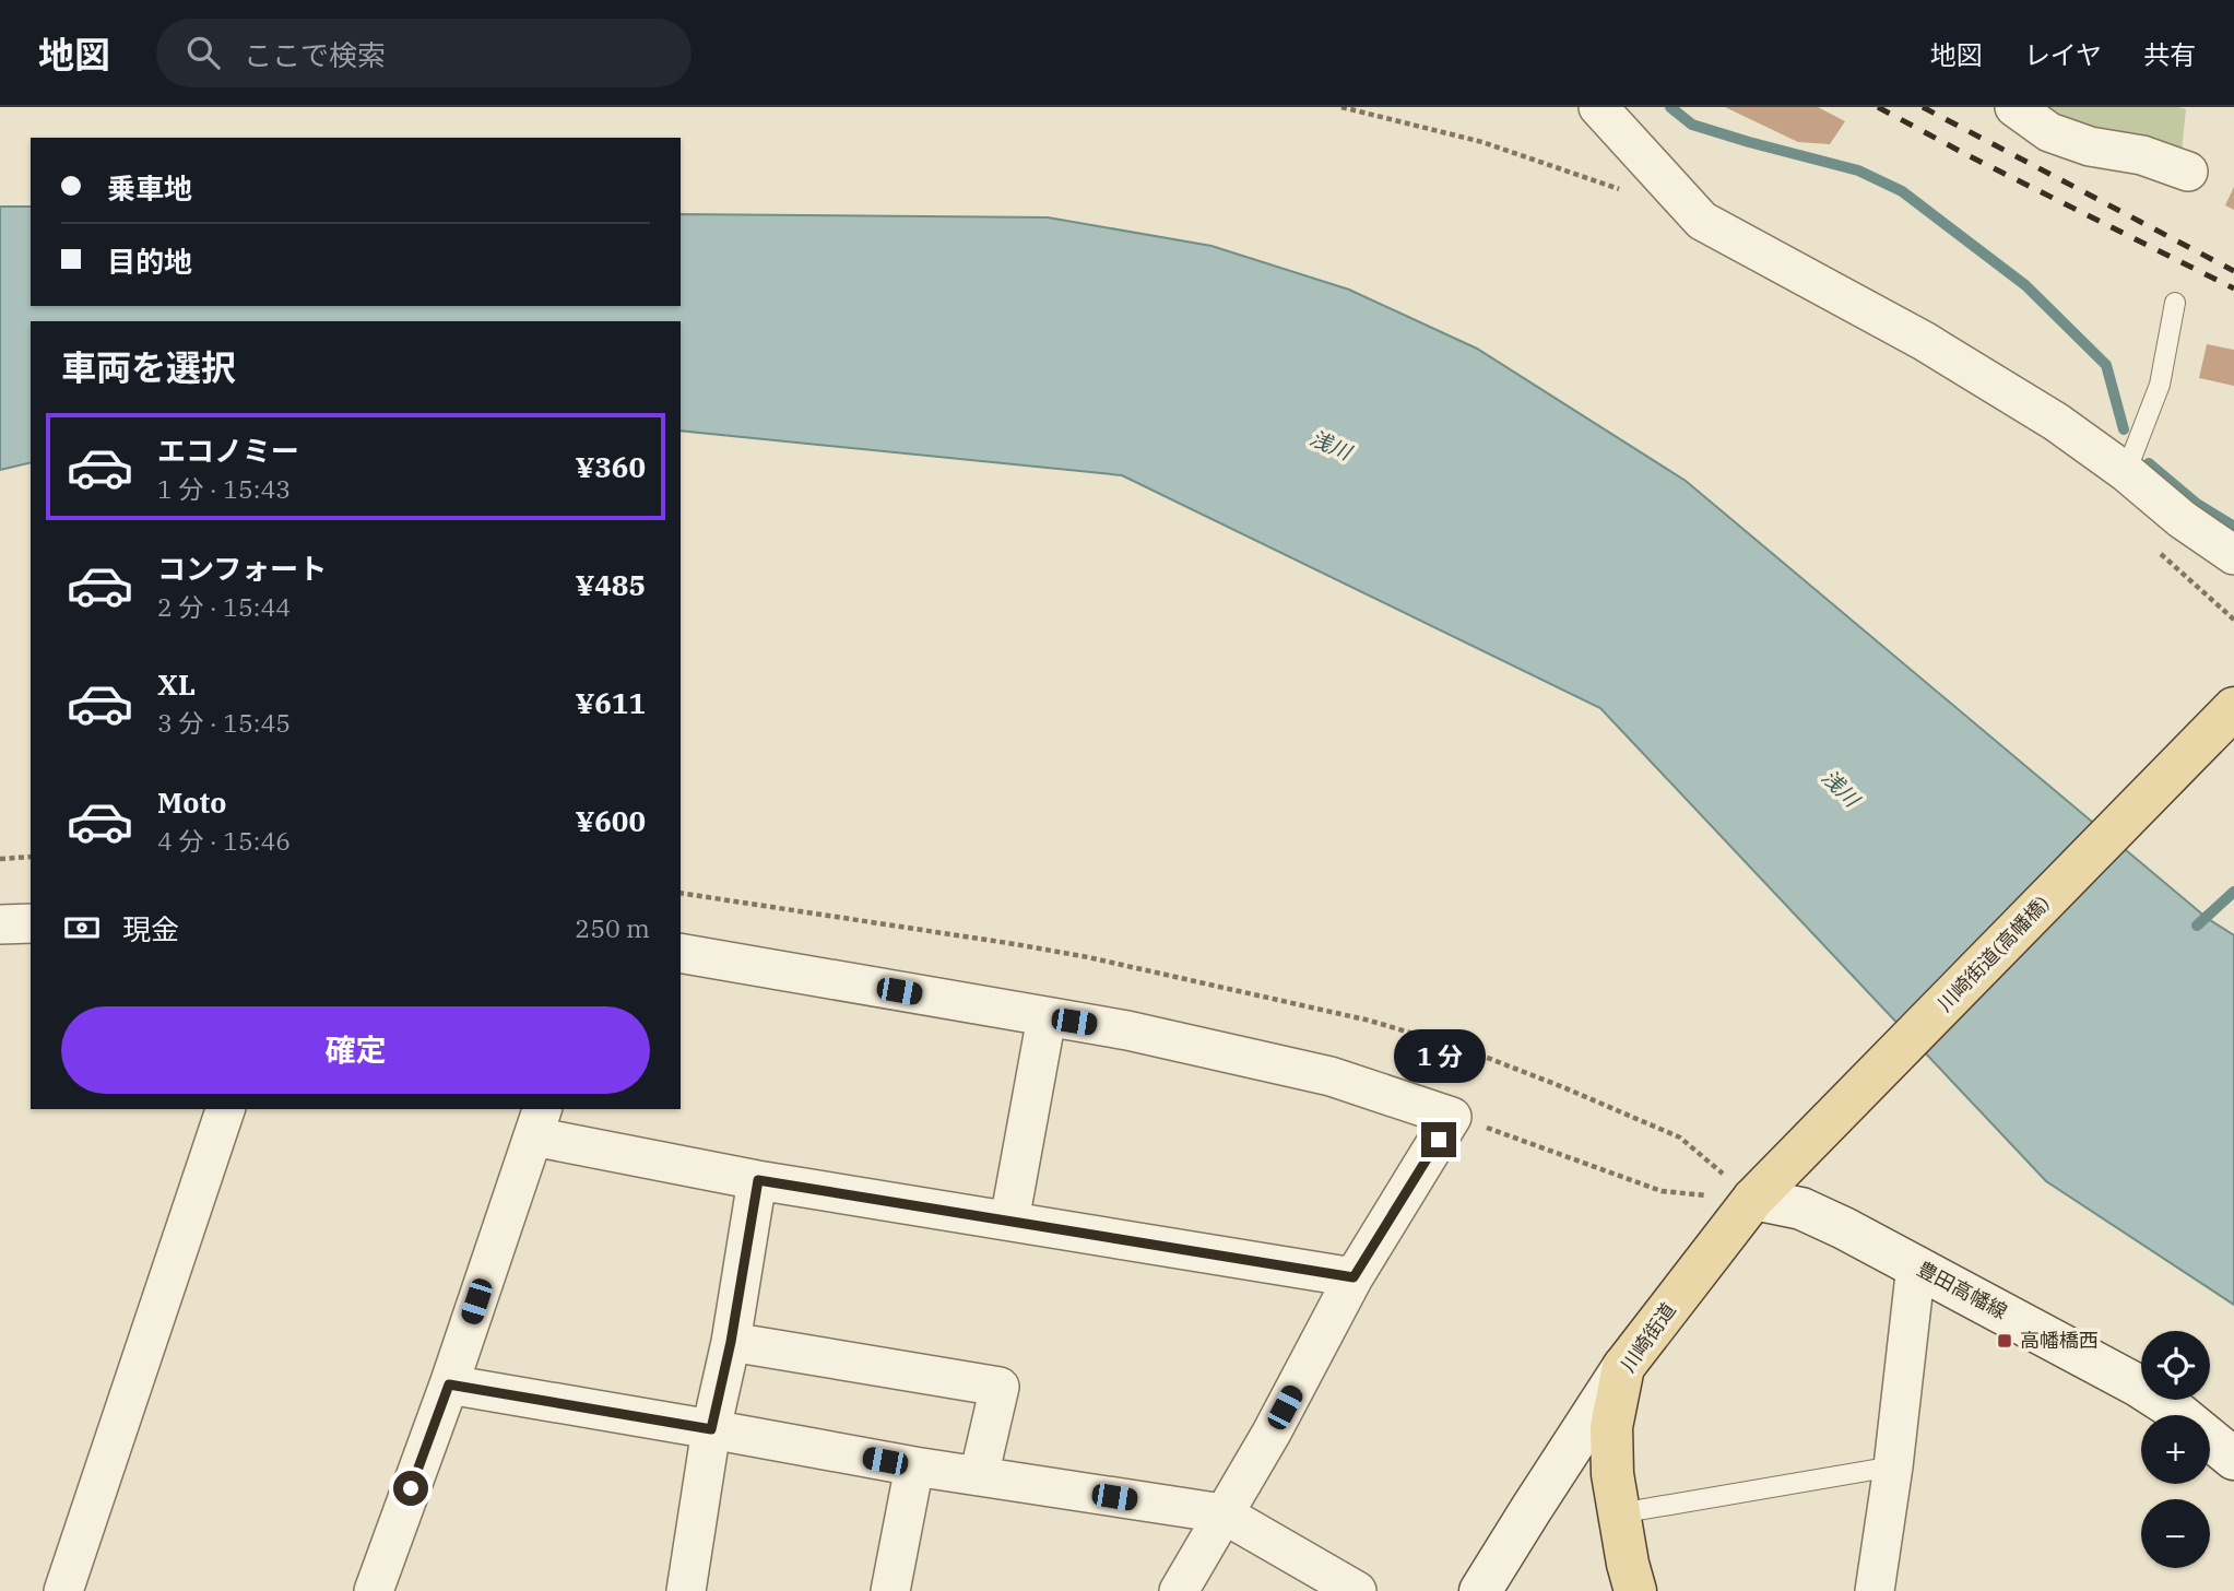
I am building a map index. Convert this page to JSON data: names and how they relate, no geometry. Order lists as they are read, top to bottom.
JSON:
{
  "streets": {
    "main road": ["川崎街道(高幡橋)", "豊田高幡線", "川崎街道"]
  },
  "crossings": [
    ["川崎街道(高幡橋)", "豊田高幡線"],
    ["川崎街道(高幡橋)", "川崎街道"],
    ["豊田高幡線", "川崎街道"]
  ],
  "water": ["浅川"],
  "places": {
    "transit": ["高幡橋西"]
  },
  "page": {
    "header": "地図",
    "search": "ここで検索",
    "nav": ["地図", "レイヤ", "共有"],
    "banner": ["乗車地", "目的地"],
    "heading": "車両を選択",
    "list": [
      {
        "name": "エコノミー",
        "note": "1 分 · 15:43",
        "value": "¥360"
      },
      {
        "name": "コンフォート",
        "note": "2 分 · 15:44",
        "value": "¥485"
      },
      {
        "name": "XL",
        "note": "3 分 · 15:45",
        "value": "¥611"
      },
      {
        "name": "Moto",
        "note": "4 分 · 15:46",
        "value": "¥600"
      }
    ],
    "pay": ["現金", "250 m"],
    "buttons": "確定",
    "bubble": "1 分",
    "map_buttons": ["+", "−"]
  }
}
